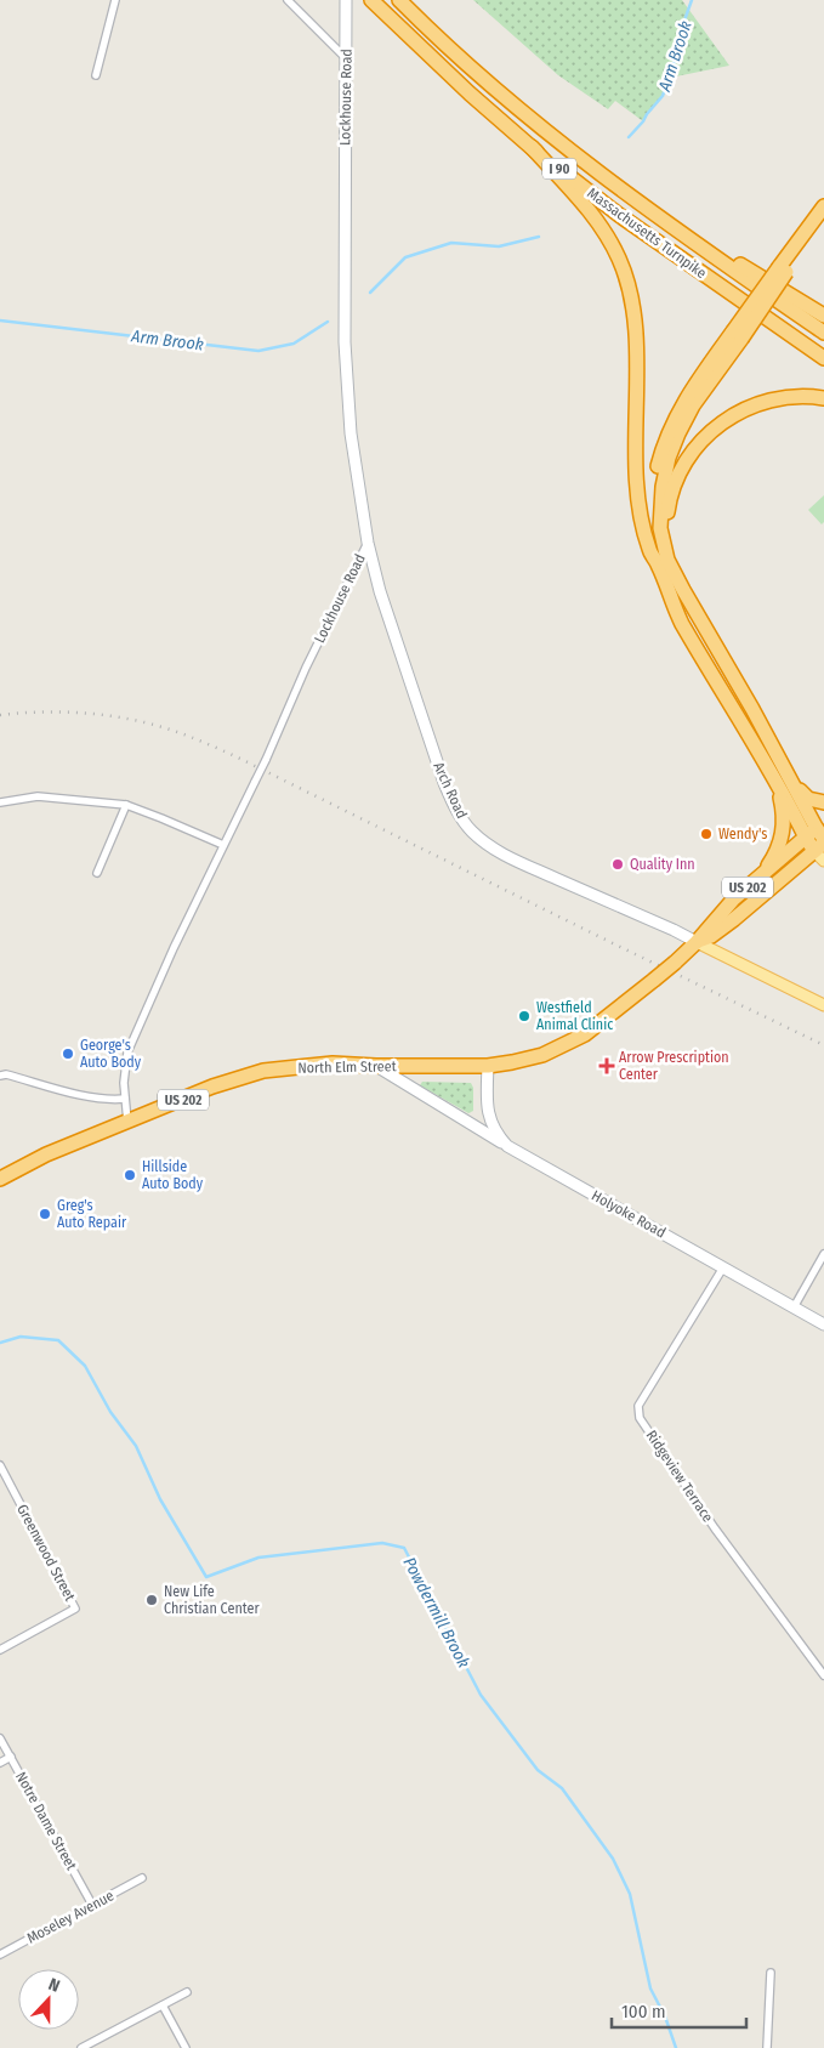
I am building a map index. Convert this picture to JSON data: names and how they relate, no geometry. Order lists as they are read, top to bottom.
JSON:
{
  "streets": {
    "highway": [
      "I 90",
      "Massachusetts Turnpike",
      "US 202",
      "North Elm Street"
    ],
    "street": [
      "Lockhouse Road",
      "Arch Road",
      "Holyoke Road",
      "Ridgeview Terrace",
      "Greenwood Street",
      "Notre Dame Street",
      "Moseley Avenue"
    ]
  },
  "crossings": [
    ["Lockhouse Road", "Arch Road"],
    ["Lockhouse Road", "North Elm Street"],
    ["Arch Road", "US 202"],
    ["Arch Road", "North Elm Street"],
    ["US 202", "North Elm Street"],
    ["North Elm Street", "Holyoke Road"],
    ["Holyoke Road", "Ridgeview Terrace"],
    ["Notre Dame Street", "Moseley Avenue"]
  ],
  "water": ["Arm Brook", "Powdermill Brook"],
  "places": {
    "other": [
      "Wendy's",
      "Quality Inn",
      "Westfield Animal Clinic",
      "George's Auto Body",
      "Hillside Auto Body",
      "Greg's Auto Repair",
      "New Life Christian Center"
    ],
    "health": ["Arrow Prescription Center"]
  },
  "scale_bar": "100 m",
  "north": "top"
}
